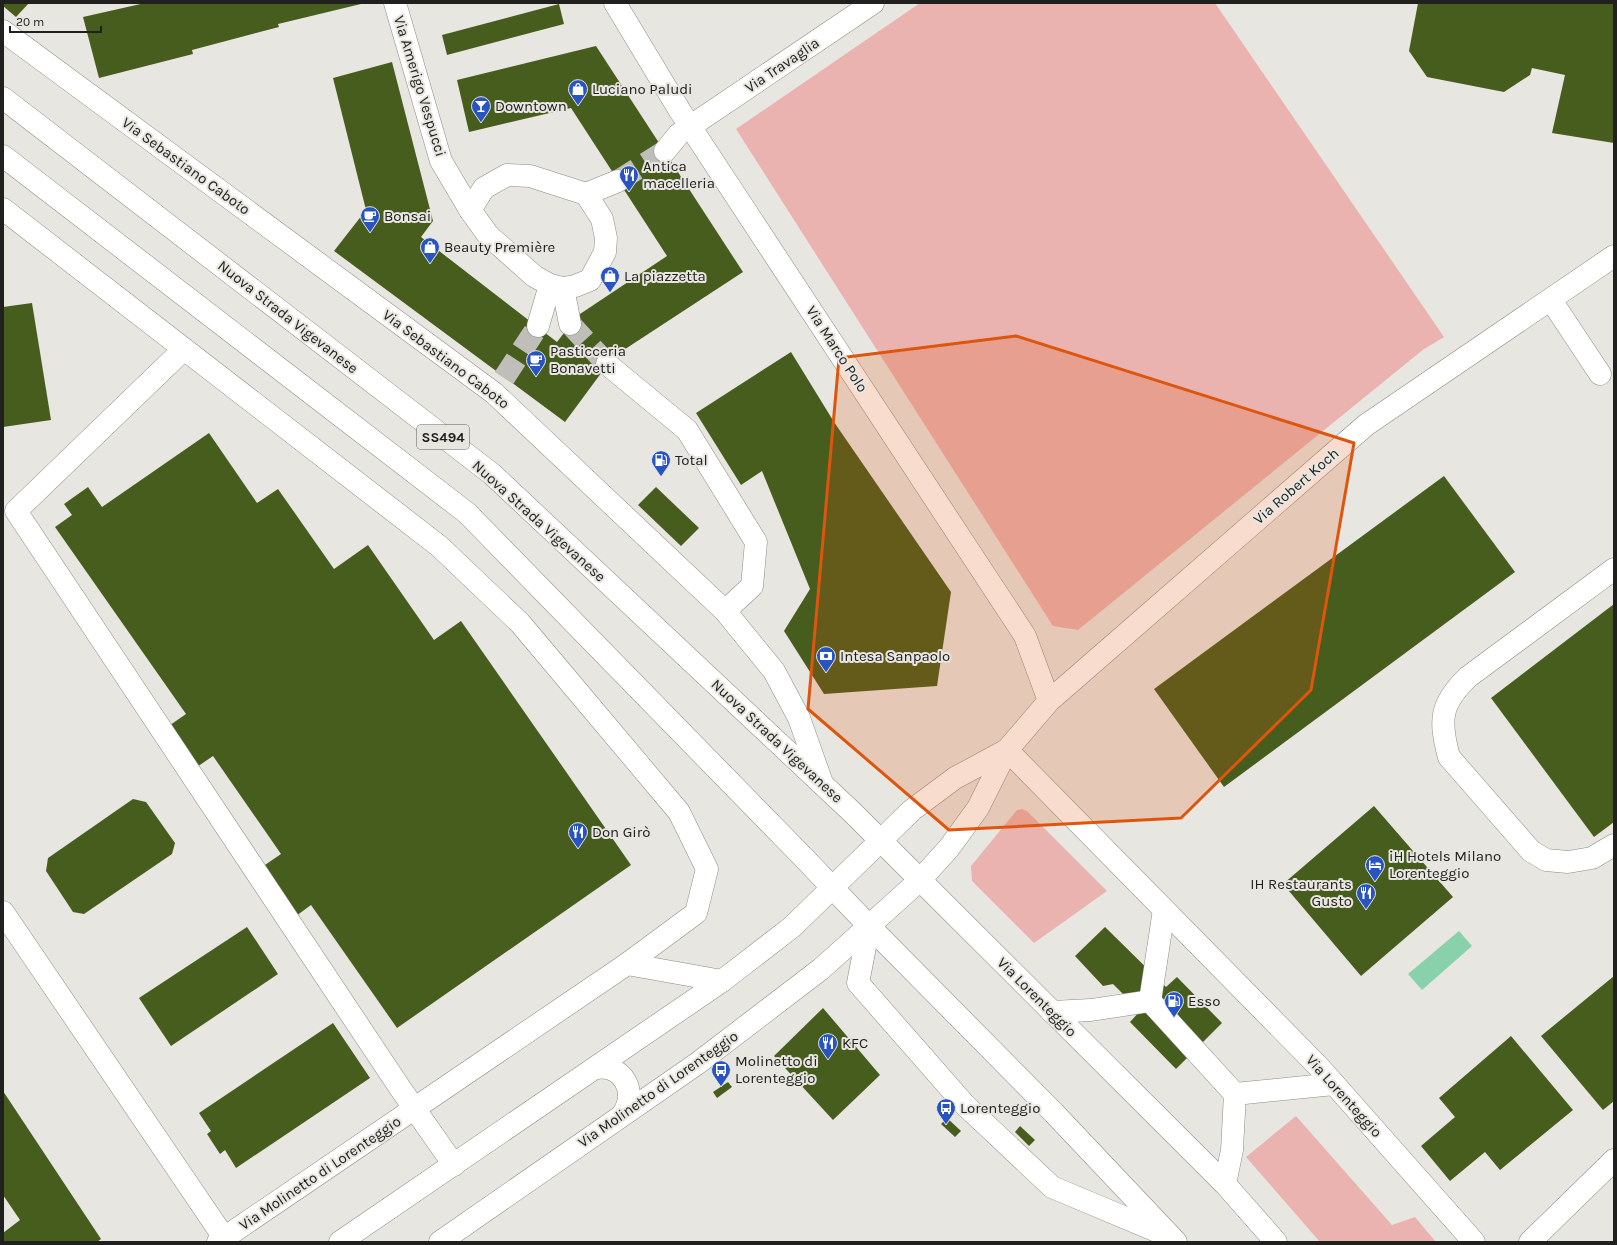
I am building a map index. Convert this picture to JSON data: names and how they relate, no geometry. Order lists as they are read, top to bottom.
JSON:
{
  "streets": {
    "street": [
      "Via Travaglia",
      "Via Amerigo Vespucci",
      "Via Sebastiano Caboto",
      "Nuova Strada Vigevanese",
      "Via Marco Polo",
      "SS494",
      "Via Robert Koch",
      "Via Lorenteggio",
      "Via Molinetto di Lorenteggio"
    ]
  },
  "crossings": [
    ["Via Travaglia", "Via Marco Polo"],
    ["Via Sebastiano Caboto", "Nuova Strada Vigevanese"],
    ["Nuova Strada Vigevanese", "Via Robert Koch"],
    ["Nuova Strada Vigevanese", "Via Lorenteggio"],
    ["Via Marco Polo", "Via Robert Koch"],
    ["SS494", "Via Molinetto di Lorenteggio"],
    ["Via Robert Koch", "Via Lorenteggio"],
    ["Via Robert Koch", "Via Molinetto di Lorenteggio"],
    ["Via Lorenteggio", "Via Molinetto di Lorenteggio"]
  ],
  "places": {
    "shop": ["Luciano Paludi", "Beauty Première", "La piazzetta"],
    "bar": ["Downtown"],
    "restaurant": [
      "Antica macelleria",
      "Don Girò",
      "IH Restaurants Gusto",
      "KFC"
    ],
    "cafe": ["Bonsai", "Pasticceria Bonavetti"],
    "fuel station": ["Total", "Esso"],
    "bank": ["Intesa Sanpaolo"],
    "hotel": ["iH Hotels Milano Lorenteggio"],
    "bus stop": ["Molinetto di Lorenteggio", "Lorenteggio"]
  },
  "scale_bar": "20 m"
}
